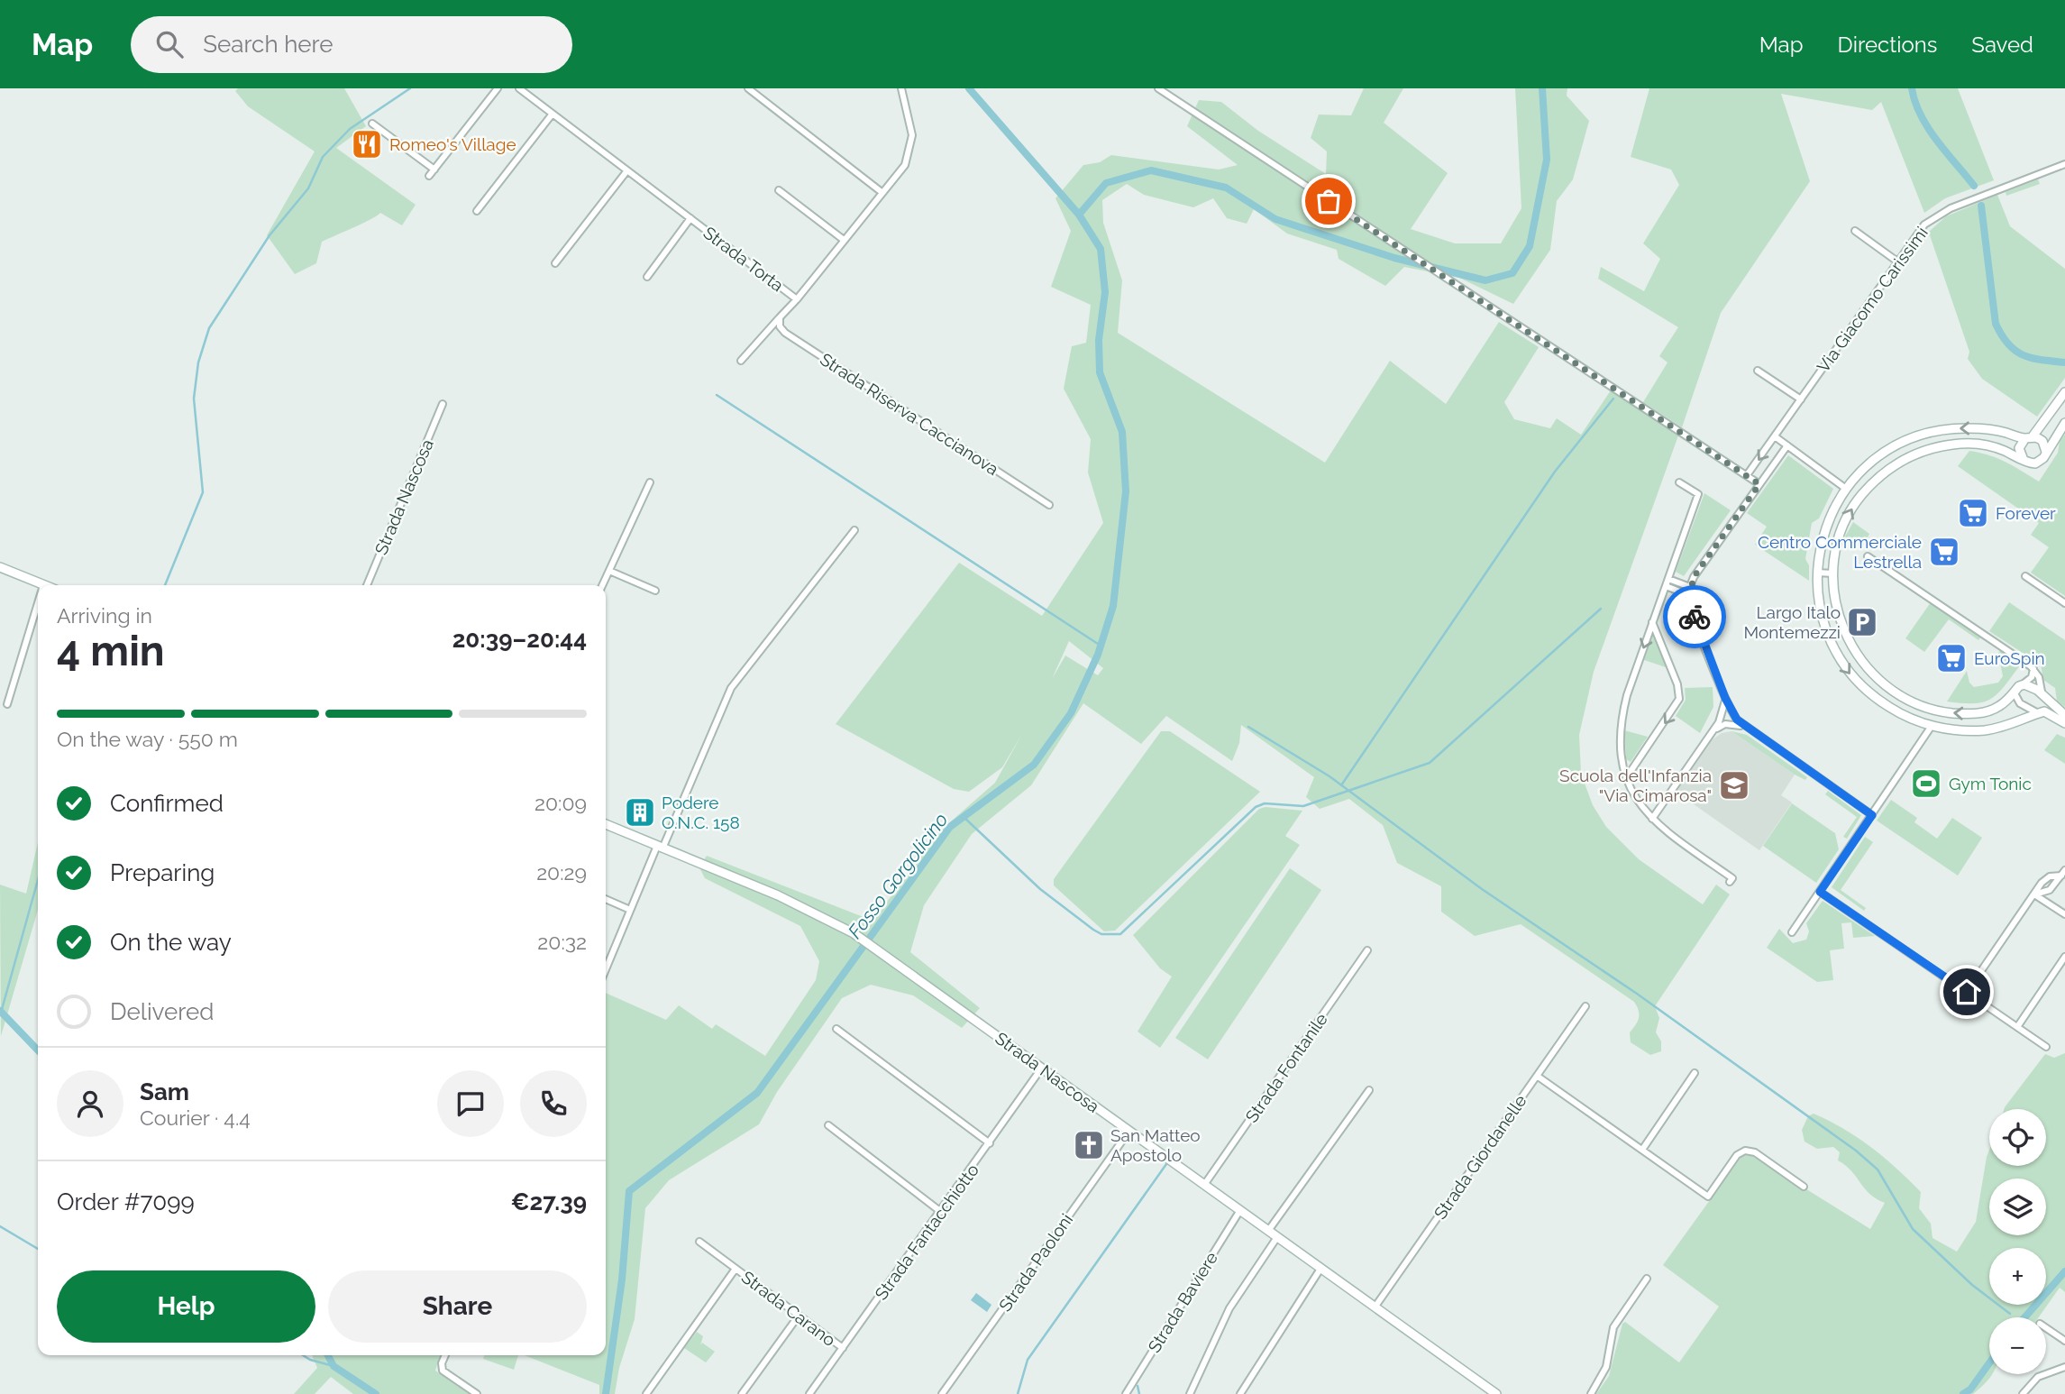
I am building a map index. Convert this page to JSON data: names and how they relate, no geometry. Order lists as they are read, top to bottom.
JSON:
{
  "streets": {
    "street": [
      "Strada Torta",
      "Via Giacomo Carissimi",
      "Strada Riserva Caccianova",
      "Strada Nascosa",
      "Strada Fontanile",
      "Strada Giordanelle",
      "Strada Fantacchiotto",
      "Strada Paoloni",
      "Strada Baviere",
      "Strada Carano"
    ]
  },
  "crossings": [
    ["Strada Nascosa", "Strada Fontanile"],
    ["Strada Nascosa", "Strada Giordanelle"],
    ["Strada Nascosa", "Strada Fantacchiotto"],
    ["Strada Nascosa", "Strada Paoloni"],
    ["Strada Nascosa", "Strada Baviere"],
    ["Strada Fantacchiotto", "Strada Carano"]
  ],
  "water": ["Fosso Gorgolicino"],
  "places": {
    "restaurant": ["Romeo's Village"],
    "supermarket": ["Forever", "Centro Commerciale Lestrella", "EuroSpin"],
    "parking": ["Largo Italo Montemezzi"],
    "sports": ["Gym Tonic"],
    "school or university": ["Scuola dell'Infanzia \"Via Cimarosa\""],
    "building": ["Podere O.N.C. 158"],
    "church": ["San Matteo Apostolo"]
  },
  "page": {
    "header": "Map",
    "search": "Search here",
    "nav": ["Map", "Directions", "Saved"],
    "heading": ["4 min", "Arriving in", "20:39–20:44"],
    "panel": [
      "Sam",
      "Courier · 4.4",
      "Order #7099",
      "€27.39"
    ],
    "bar": "On the way · 550 m",
    "list": [
      ["Confirmed", "20:09"],
      ["Preparing", "20:29"],
      ["On the way", "20:32"],
      "Delivered"
    ],
    "map_buttons": ["+", "−"],
    "buttons": ["Help", "Share"]
  }
}
